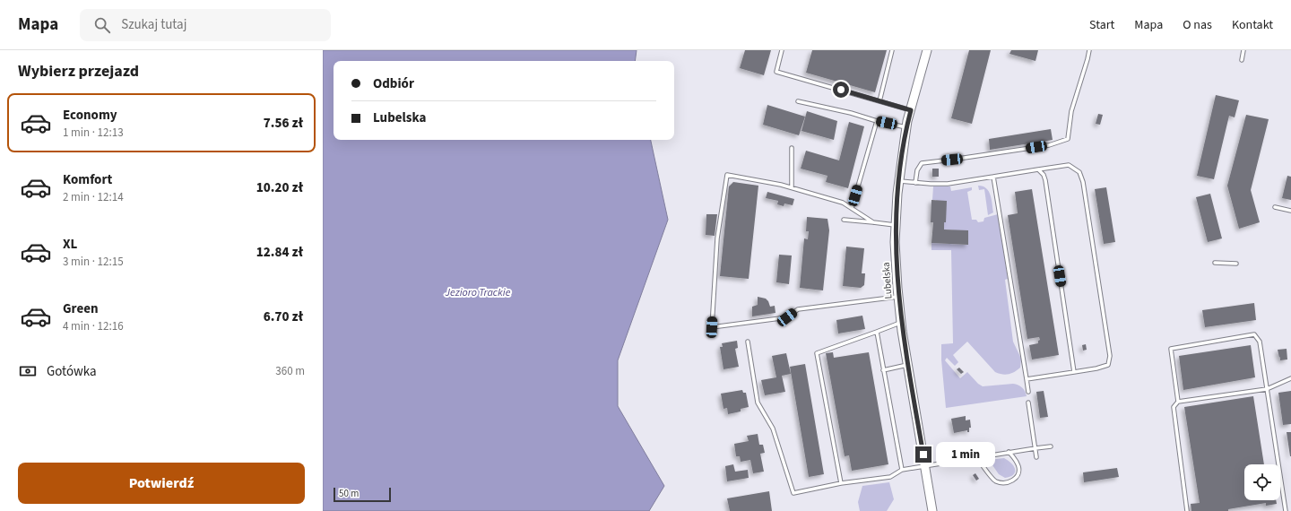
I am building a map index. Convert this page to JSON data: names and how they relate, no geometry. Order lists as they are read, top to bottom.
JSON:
{
  "streets": {
    "street": ["Lubelska"]
  },
  "water": ["Jezioro Trackie"],
  "scale_bar": "50 m",
  "page": {
    "header": "Mapa",
    "search": "Szukaj tutaj",
    "nav": [
      "Start",
      "Mapa",
      "O nas",
      "Kontakt"
    ],
    "heading": "Wybierz przejazd",
    "banner": ["Odbiór", "Lubelska"],
    "list": [
      {
        "name": "Economy",
        "note": "1 min · 12:13",
        "value": "7.56 zł"
      },
      {
        "name": "Komfort",
        "note": "2 min · 12:14",
        "value": "10.20 zł"
      },
      {
        "name": "XL",
        "note": "3 min · 12:15",
        "value": "12.84 zł"
      },
      {
        "name": "Green",
        "note": "4 min · 12:16",
        "value": "6.70 zł"
      }
    ],
    "pay": ["Gotówka", "360 m"],
    "bubble": "1 min",
    "buttons": "Potwierdź",
    "scale": "50 m"
  }
}
